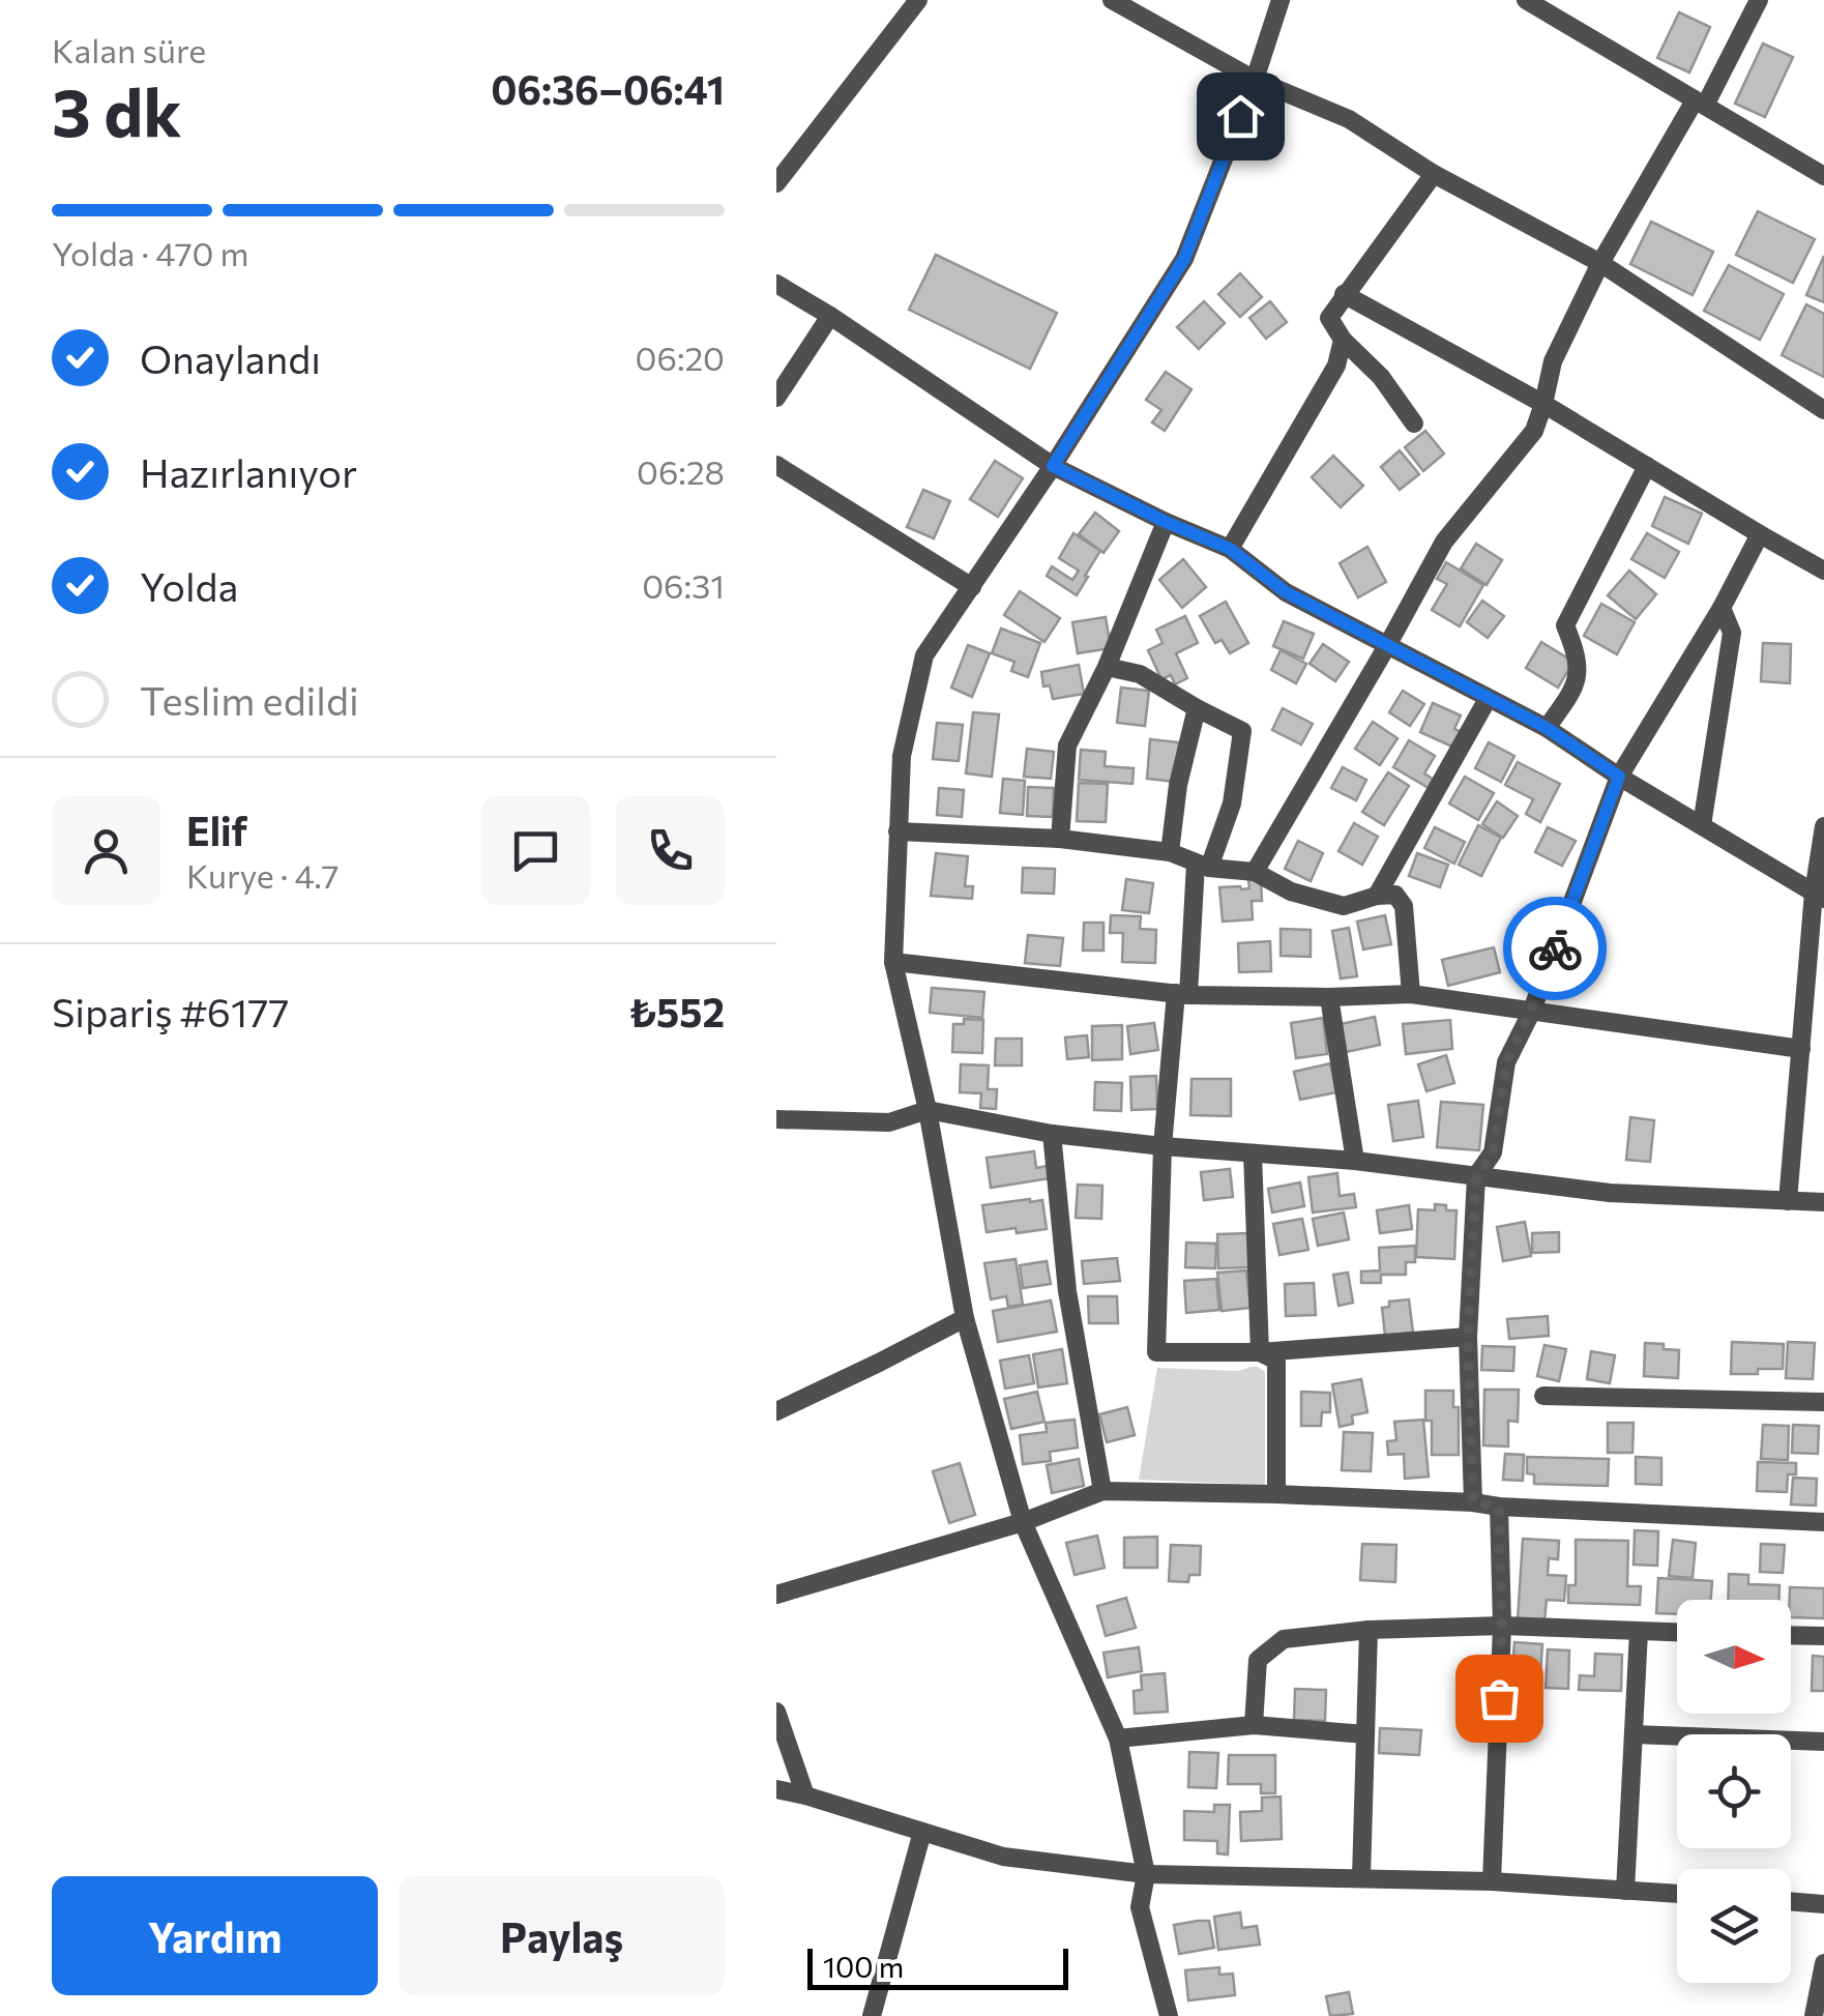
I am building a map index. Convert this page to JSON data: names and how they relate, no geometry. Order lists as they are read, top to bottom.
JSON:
{
  "scale_bar": "100 m",
  "north": "right",
  "page": {
    "heading": ["3 dk", "Kalan süre", "06:36–06:41"],
    "panel": [
      "Elif",
      "Kurye · 4.7",
      "Sipariş #6177",
      "₺552"
    ],
    "bar": "Yolda · 470 m",
    "list": [
      ["Onaylandı", "06:20"],
      ["Hazırlanıyor", "06:28"],
      ["Yolda", "06:31"],
      "Teslim edildi"
    ],
    "buttons": ["Yardım", "Paylaş"],
    "scale": "100 m"
  }
}
